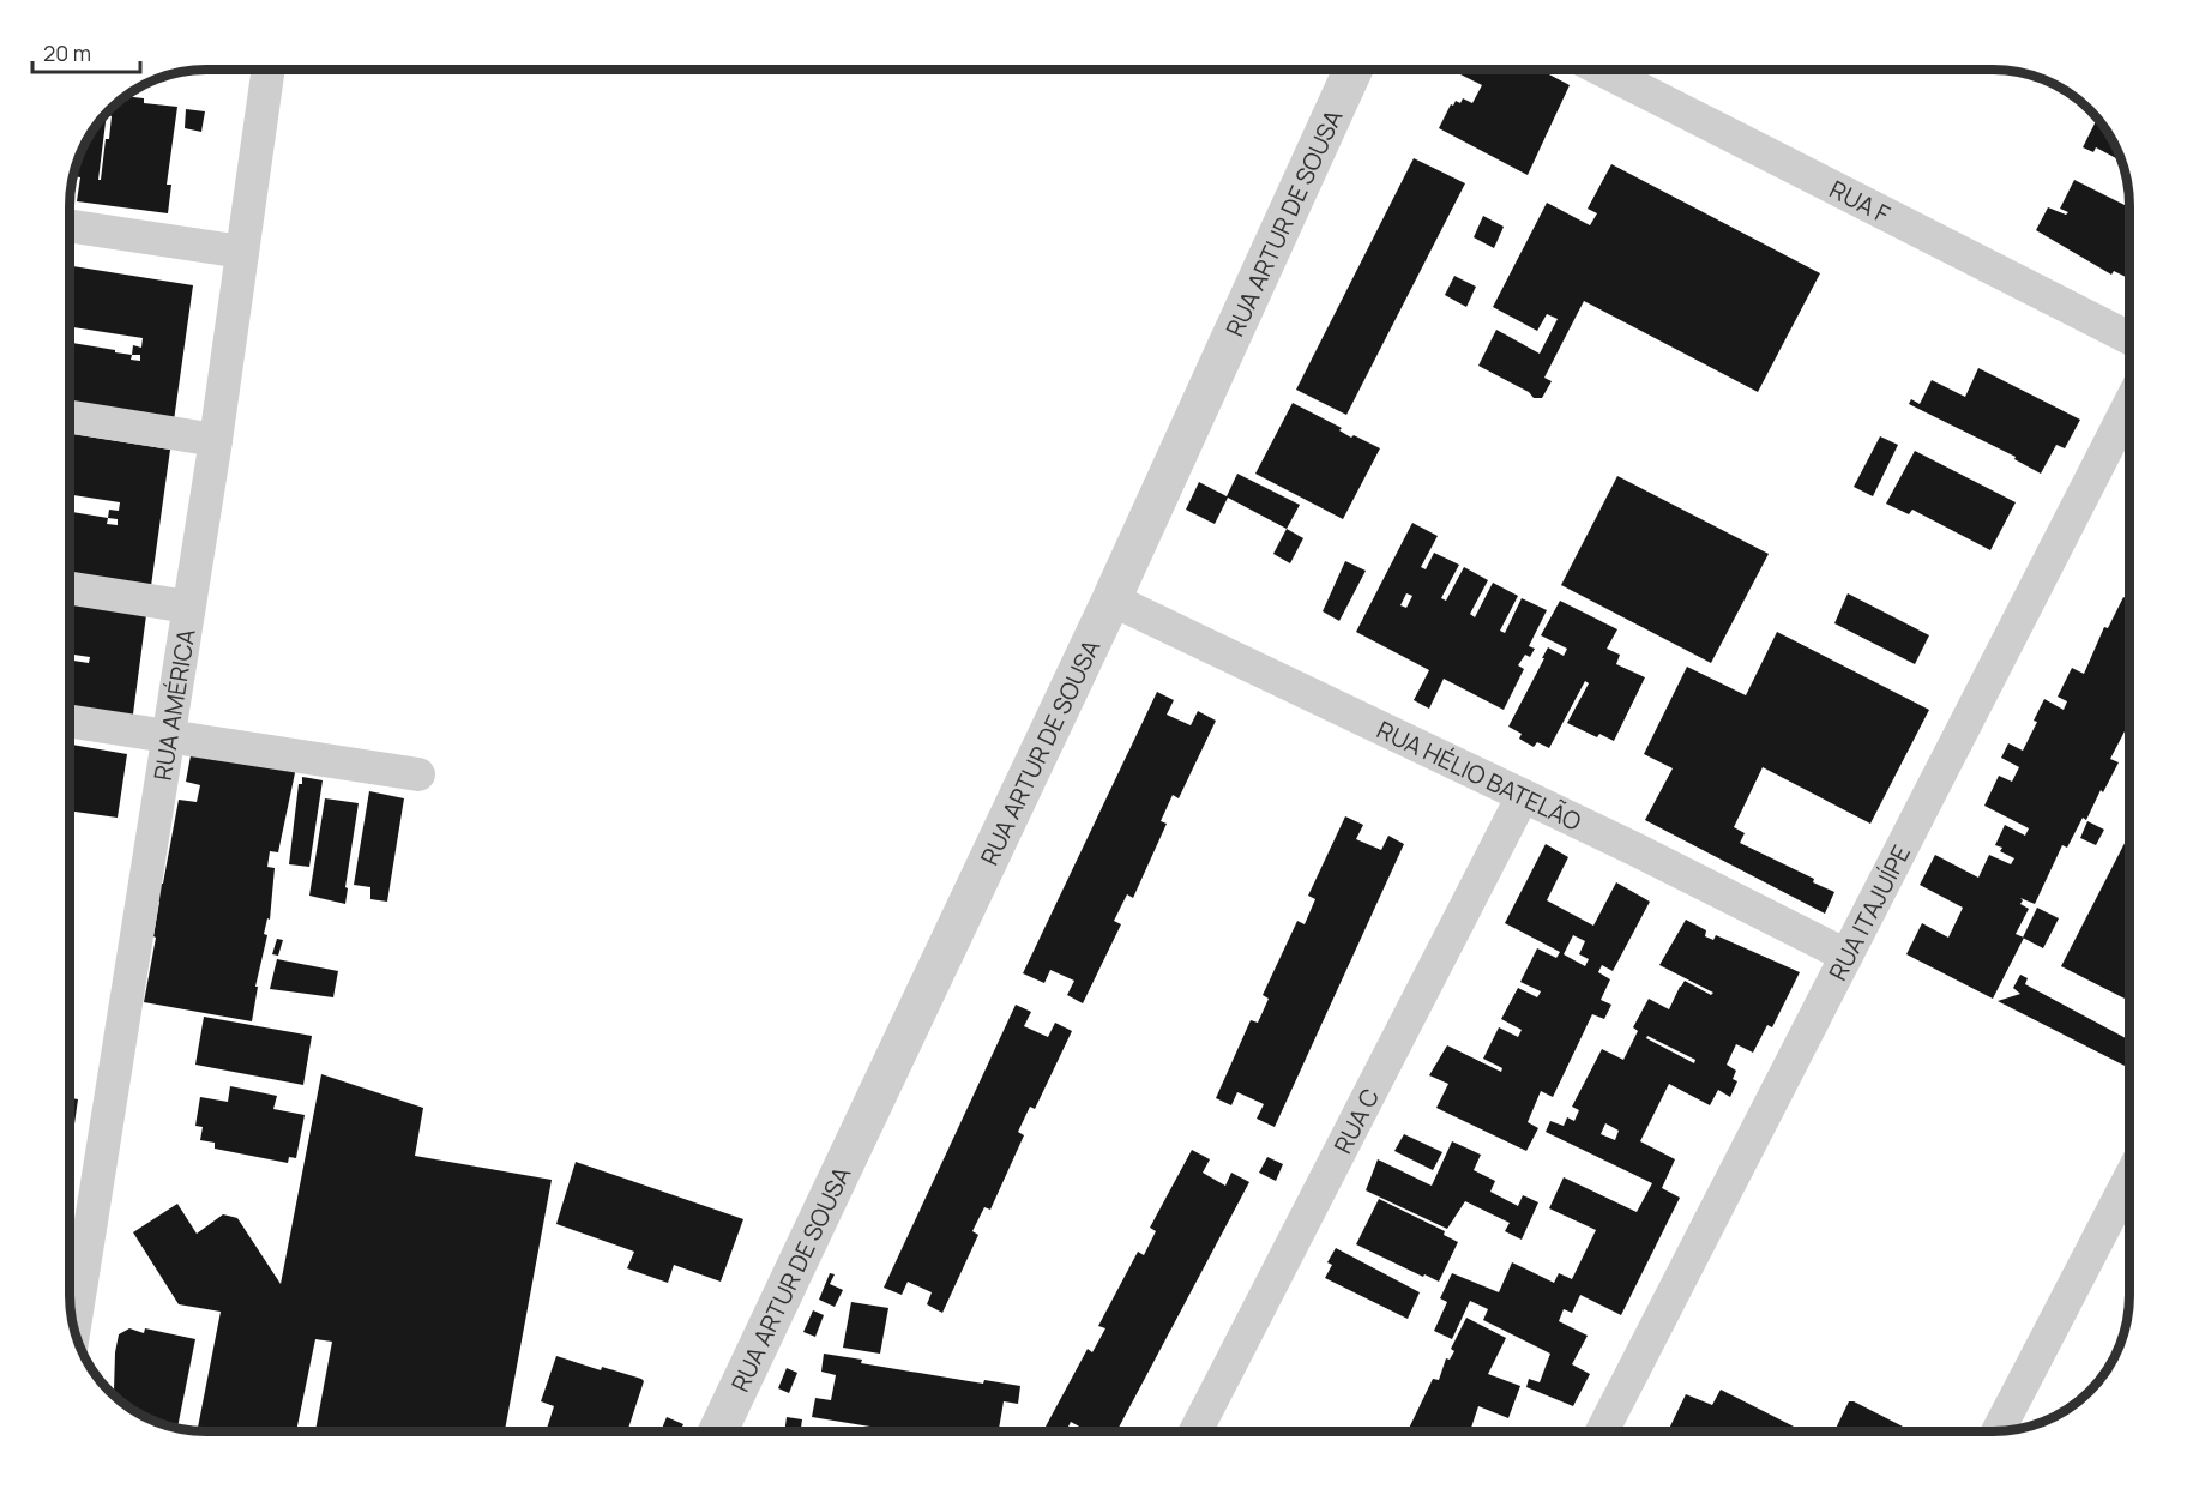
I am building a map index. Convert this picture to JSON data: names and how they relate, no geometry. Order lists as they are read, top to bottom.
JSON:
{
  "streets": {
    "street": [
      "RUA F",
      "RUA ARTUR DE SOUSA",
      "RUA AMÉRICA",
      "RUA HÉLIO BATELÃO",
      "RUA ITAJUÍPE",
      "RUA C"
    ]
  },
  "crossings": [
    ["RUA ARTUR DE SOUSA", "RUA HÉLIO BATELÃO"],
    ["RUA HÉLIO BATELÃO", "RUA ITAJUÍPE"],
    ["RUA HÉLIO BATELÃO", "RUA C"]
  ],
  "scale_bar": "20 m"
}
